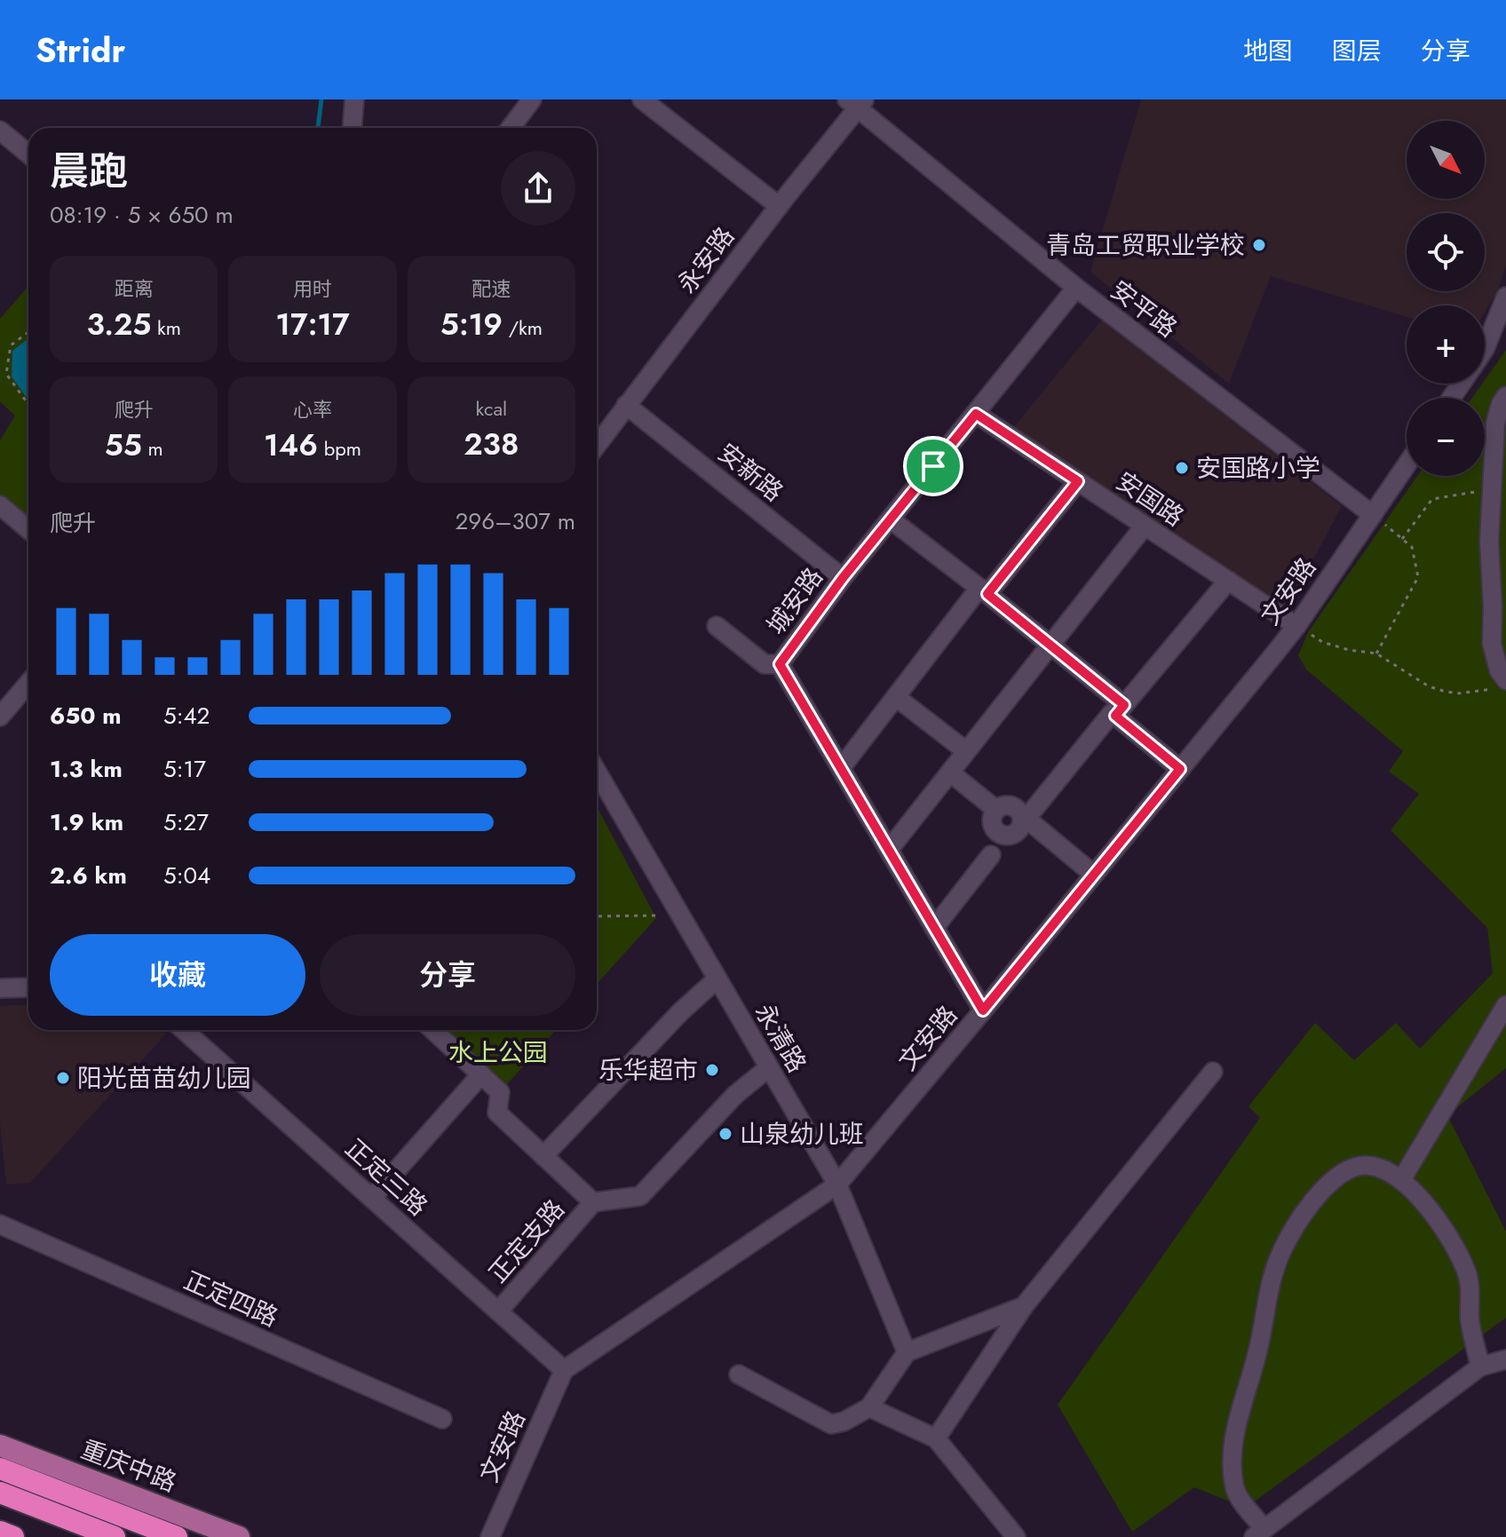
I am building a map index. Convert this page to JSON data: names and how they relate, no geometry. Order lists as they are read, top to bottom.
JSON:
{
  "streets": {
    "main road": ["重庆中路"],
    "street": [
      "永安路",
      "安平路",
      "安新路",
      "安国路",
      "文安路",
      "城安路",
      "永清路",
      "正定三路",
      "正定支路",
      "正定四路"
    ]
  },
  "crossings": [
    ["永安路", "安平路"],
    ["永安路", "安新路"],
    ["安平路", "文安路"],
    ["安平路", "城安路"],
    ["安新路", "城安路"],
    ["安国路", "文安路"],
    ["安国路", "城安路"],
    ["文安路", "城安路"],
    ["文安路", "永清路"],
    ["文安路", "正定三路"],
    ["正定三路", "正定支路"]
  ],
  "parks": ["水上公园"],
  "places": [
    "青岛工贸职业学校",
    "安国路小学",
    "乐华超市",
    "阳光苗苗幼儿园",
    "山泉幼儿班"
  ],
  "north": "bottom right",
  "page": {
    "header": "Stridr",
    "nav": ["地图", "图层", "分享"],
    "map_buttons": ["+", "−"],
    "heading": ["晨跑", "08:19 · 5 × 650 m"],
    "stats": [
      ["距离", "3.25 km"],
      ["用时", "17:17"],
      ["配速", "5:19 /km"],
      ["爬升", "55 m"],
      ["心率", "146 bpm"],
      ["kcal", "238"]
    ],
    "chart": ["爬升", "296–307 m"],
    "list": [
      {
        "name": "650 m",
        "note": "5:42"
      },
      {
        "name": "1.3 km",
        "note": "5:17"
      },
      {
        "name": "1.9 km",
        "note": "5:27"
      },
      {
        "name": "2.6 km",
        "note": "5:04"
      }
    ],
    "buttons": ["收藏", "分享"]
  }
}
